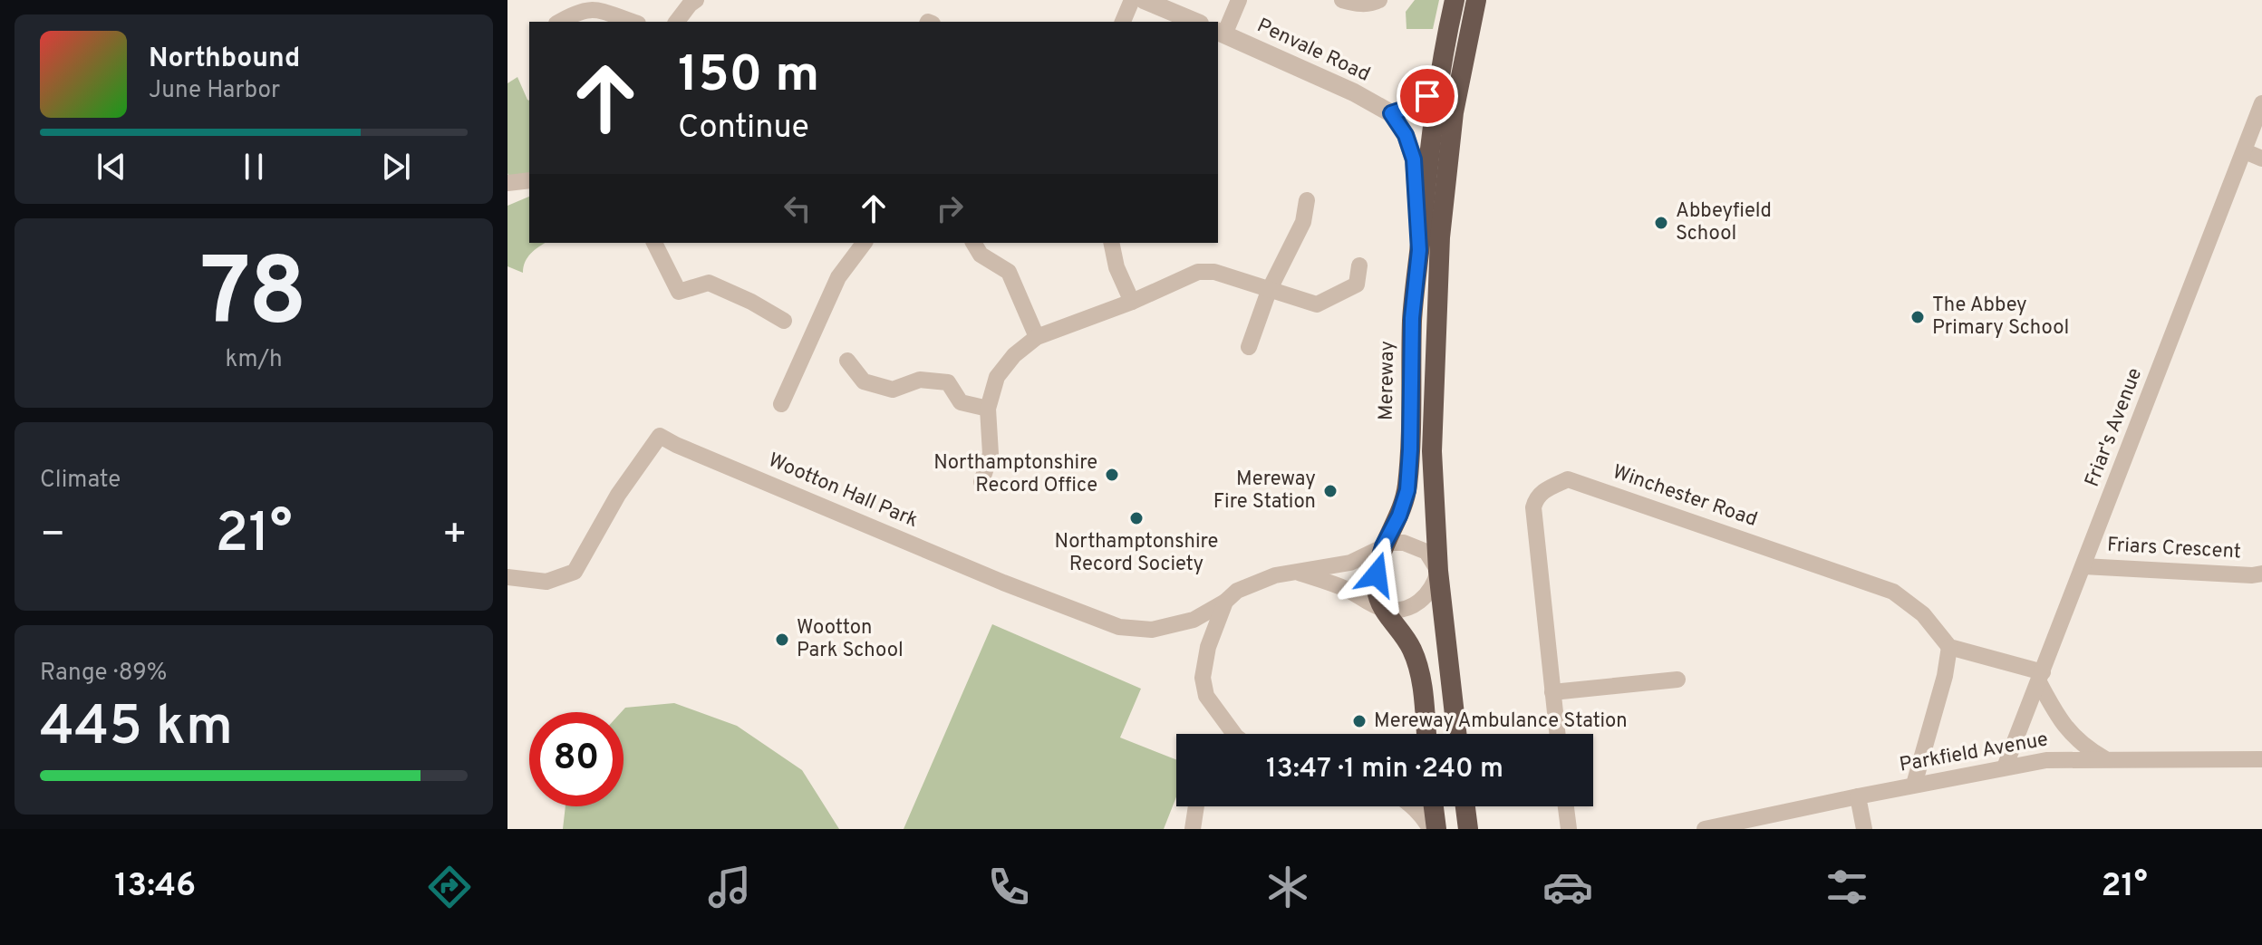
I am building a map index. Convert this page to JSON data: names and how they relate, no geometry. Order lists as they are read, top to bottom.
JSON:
{
  "streets": {
    "highway": ["Mereway"],
    "street": [
      "Penvale Road",
      "Friar's Avenue",
      "Wootton Hall Park",
      "Winchester Road",
      "Friars Crescent",
      "Parkfield Avenue"
    ]
  },
  "crossings": [
    ["Friar's Avenue", "Friars Crescent"],
    ["Friar's Avenue", "Parkfield Avenue"]
  ],
  "places": [
    "Abbeyfield School",
    "The Abbey Primary School",
    "Northamptonshire Record Office",
    "Mereway Fire Station",
    "Northamptonshire Record Society",
    "Wootton Park School",
    "Mereway Ambulance Station"
  ],
  "page": {
    "turn": ["150 m", "Continue"],
    "song": ["Northbound", "June Harbor"],
    "tile": [
      ["78", "km/h"],
      "Climate",
      ["Range · 89%", "445 km"]
    ],
    "heat": ["−", "21°", "+"],
    "limit": "80",
    "trip": "13:47 · 1 min · 240 m",
    "tabs": ["13:46", "21°"]
  }
}
